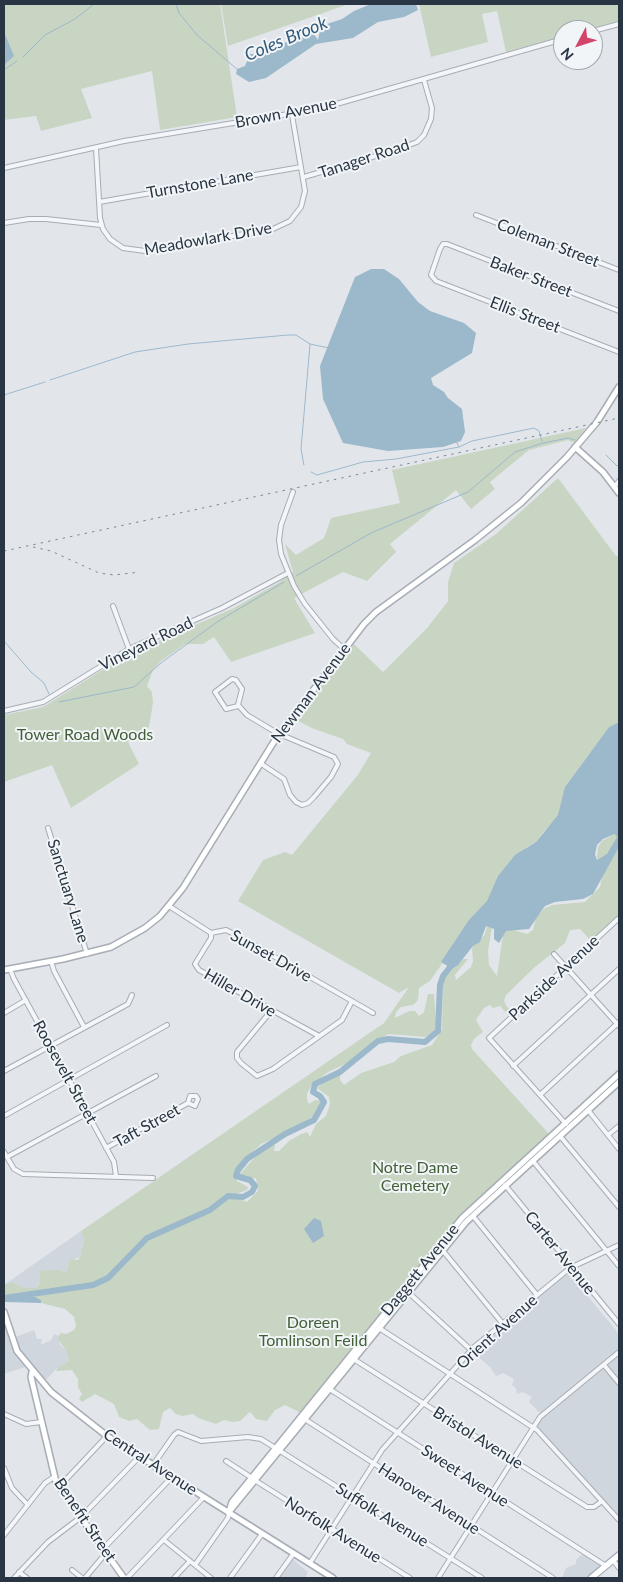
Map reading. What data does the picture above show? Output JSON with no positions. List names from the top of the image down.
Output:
{
  "streets": {
    "main road": [
      "Newman Avenue",
      "Daggett Avenue",
      "Central Avenue",
      "Benefit Street"
    ],
    "street": [
      "Brown Avenue",
      "Tanager Road",
      "Turnstone Lane",
      "Meadowlark Drive",
      "Coleman Street",
      "Baker Street",
      "Ellis Street",
      "Vineyard Road",
      "Sanctuary Lane",
      "Sunset Drive",
      "Parkside Avenue",
      "Hiller Drive",
      "Roosevelt Street",
      "Taft Street",
      "Carter Avenue",
      "Orient Avenue",
      "Bristol Avenue",
      "Sweet Avenue",
      "Hanover Avenue",
      "Suffolk Avenue",
      "Norfolk Avenue"
    ]
  },
  "crossings": [
    ["Brown Avenue", "Tanager Road"],
    ["Brown Avenue", "Meadowlark Drive"],
    ["Tanager Road", "Meadowlark Drive"],
    ["Turnstone Lane", "Meadowlark Drive"],
    ["Baker Street", "Ellis Street"],
    ["Newman Avenue", "Sanctuary Lane"],
    ["Newman Avenue", "Sunset Drive"],
    ["Newman Avenue", "Roosevelt Street"],
    ["Sunset Drive", "Hiller Drive"],
    ["Roosevelt Street", "Taft Street"],
    ["Carter Avenue", "Daggett Avenue"],
    ["Carter Avenue", "Orient Avenue"],
    ["Daggett Avenue", "Bristol Avenue"],
    ["Daggett Avenue", "Central Avenue"],
    ["Daggett Avenue", "Sweet Avenue"],
    ["Daggett Avenue", "Hanover Avenue"],
    ["Daggett Avenue", "Suffolk Avenue"],
    ["Daggett Avenue", "Norfolk Avenue"],
    ["Orient Avenue", "Bristol Avenue"],
    ["Orient Avenue", "Central Avenue"],
    ["Orient Avenue", "Sweet Avenue"],
    ["Orient Avenue", "Hanover Avenue"],
    ["Orient Avenue", "Suffolk Avenue"],
    ["Orient Avenue", "Norfolk Avenue"],
    ["Central Avenue", "Suffolk Avenue"],
    ["Central Avenue", "Benefit Street"]
  ],
  "water": ["Coles Brook"],
  "parks": ["Tower Road Woods", "Notre Dame Cemetery", "Doreen Tomlinson Feild"],
  "north": "bottom left"
}
